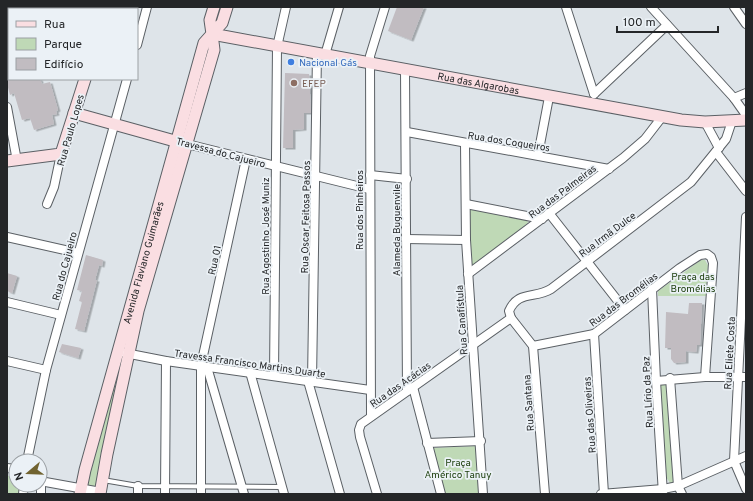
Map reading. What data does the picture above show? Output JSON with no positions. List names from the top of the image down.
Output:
{
  "streets": {
    "main road": [
      "Rua das Algarobas",
      "Rua Paulo Lopes",
      "Travessa do Cajueiro",
      "Avenida Flaviano Guimarães"
    ],
    "street": [
      "Rua dos Coqueiros",
      "Rua das Palmeiras",
      "Rua dos Pinheiros",
      "Rua Oscar Feitosa Passos",
      "Alameda Buguenvile",
      "Rua Irmã Dulce",
      "Rua Agostinho José Muniz",
      "Rua 01",
      "Rua do Cajueiro",
      "Rua das Bromélias",
      "Rua Canafístula",
      "Rua Eliete Costa",
      "Travessa Francisco Martins Duarte",
      "Rua das Acácias",
      "Rua Lírio da Paz",
      "Rua Santana",
      "Rua das Oliveiras"
    ]
  },
  "crossings": [
    ["Rua das Algarobas", "Rua das Palmeiras"],
    ["Rua das Algarobas", "Rua dos Pinheiros"],
    ["Rua das Algarobas", "Rua Oscar Feitosa Passos"],
    ["Rua das Algarobas", "Alameda Buguenvile"],
    ["Rua das Algarobas", "Rua Irmã Dulce"],
    ["Rua das Algarobas", "Rua Agostinho José Muniz"],
    ["Rua das Algarobas", "Avenida Flaviano Guimarães"],
    ["Rua Paulo Lopes", "Travessa do Cajueiro"],
    ["Rua dos Coqueiros", "Rua das Palmeiras"],
    ["Rua dos Coqueiros", "Alameda Buguenvile"],
    ["Rua dos Coqueiros", "Rua Canafístula"],
    ["Travessa do Cajueiro", "Rua dos Pinheiros"],
    ["Travessa do Cajueiro", "Rua Oscar Feitosa Passos"],
    ["Travessa do Cajueiro", "Rua Agostinho José Muniz"],
    ["Travessa do Cajueiro", "Rua 01"],
    ["Travessa do Cajueiro", "Avenida Flaviano Guimarães"],
    ["Travessa do Cajueiro", "Rua do Cajueiro"],
    ["Rua das Palmeiras", "Rua Canafístula"],
    ["Rua dos Pinheiros", "Travessa Francisco Martins Duarte"],
    ["Rua dos Pinheiros", "Rua das Acácias"],
    ["Rua Oscar Feitosa Passos", "Travessa Francisco Martins Duarte"],
    ["Alameda Buguenvile", "Rua das Acácias"],
    ["Rua Irmã Dulce", "Rua das Acácias"],
    ["Rua Agostinho José Muniz", "Travessa Francisco Martins Duarte"],
    ["Rua 01", "Travessa Francisco Martins Duarte"],
    ["Avenida Flaviano Guimarães", "Travessa Francisco Martins Duarte"],
    ["Rua das Bromélias", "Rua Lírio da Paz"],
    ["Rua das Bromélias", "Rua Santana"],
    ["Rua das Bromélias", "Rua das Oliveiras"],
    ["Rua Canafístula", "Rua das Acácias"]
  ],
  "parks": ["Praça das Bromélias", "Praça Américo Tanuy"],
  "places": ["Nacional Gás", "EFEP"],
  "legend": ["Rua", "Parque", "Edifício"],
  "scale_bar": "100 m",
  "north": "left"
}
